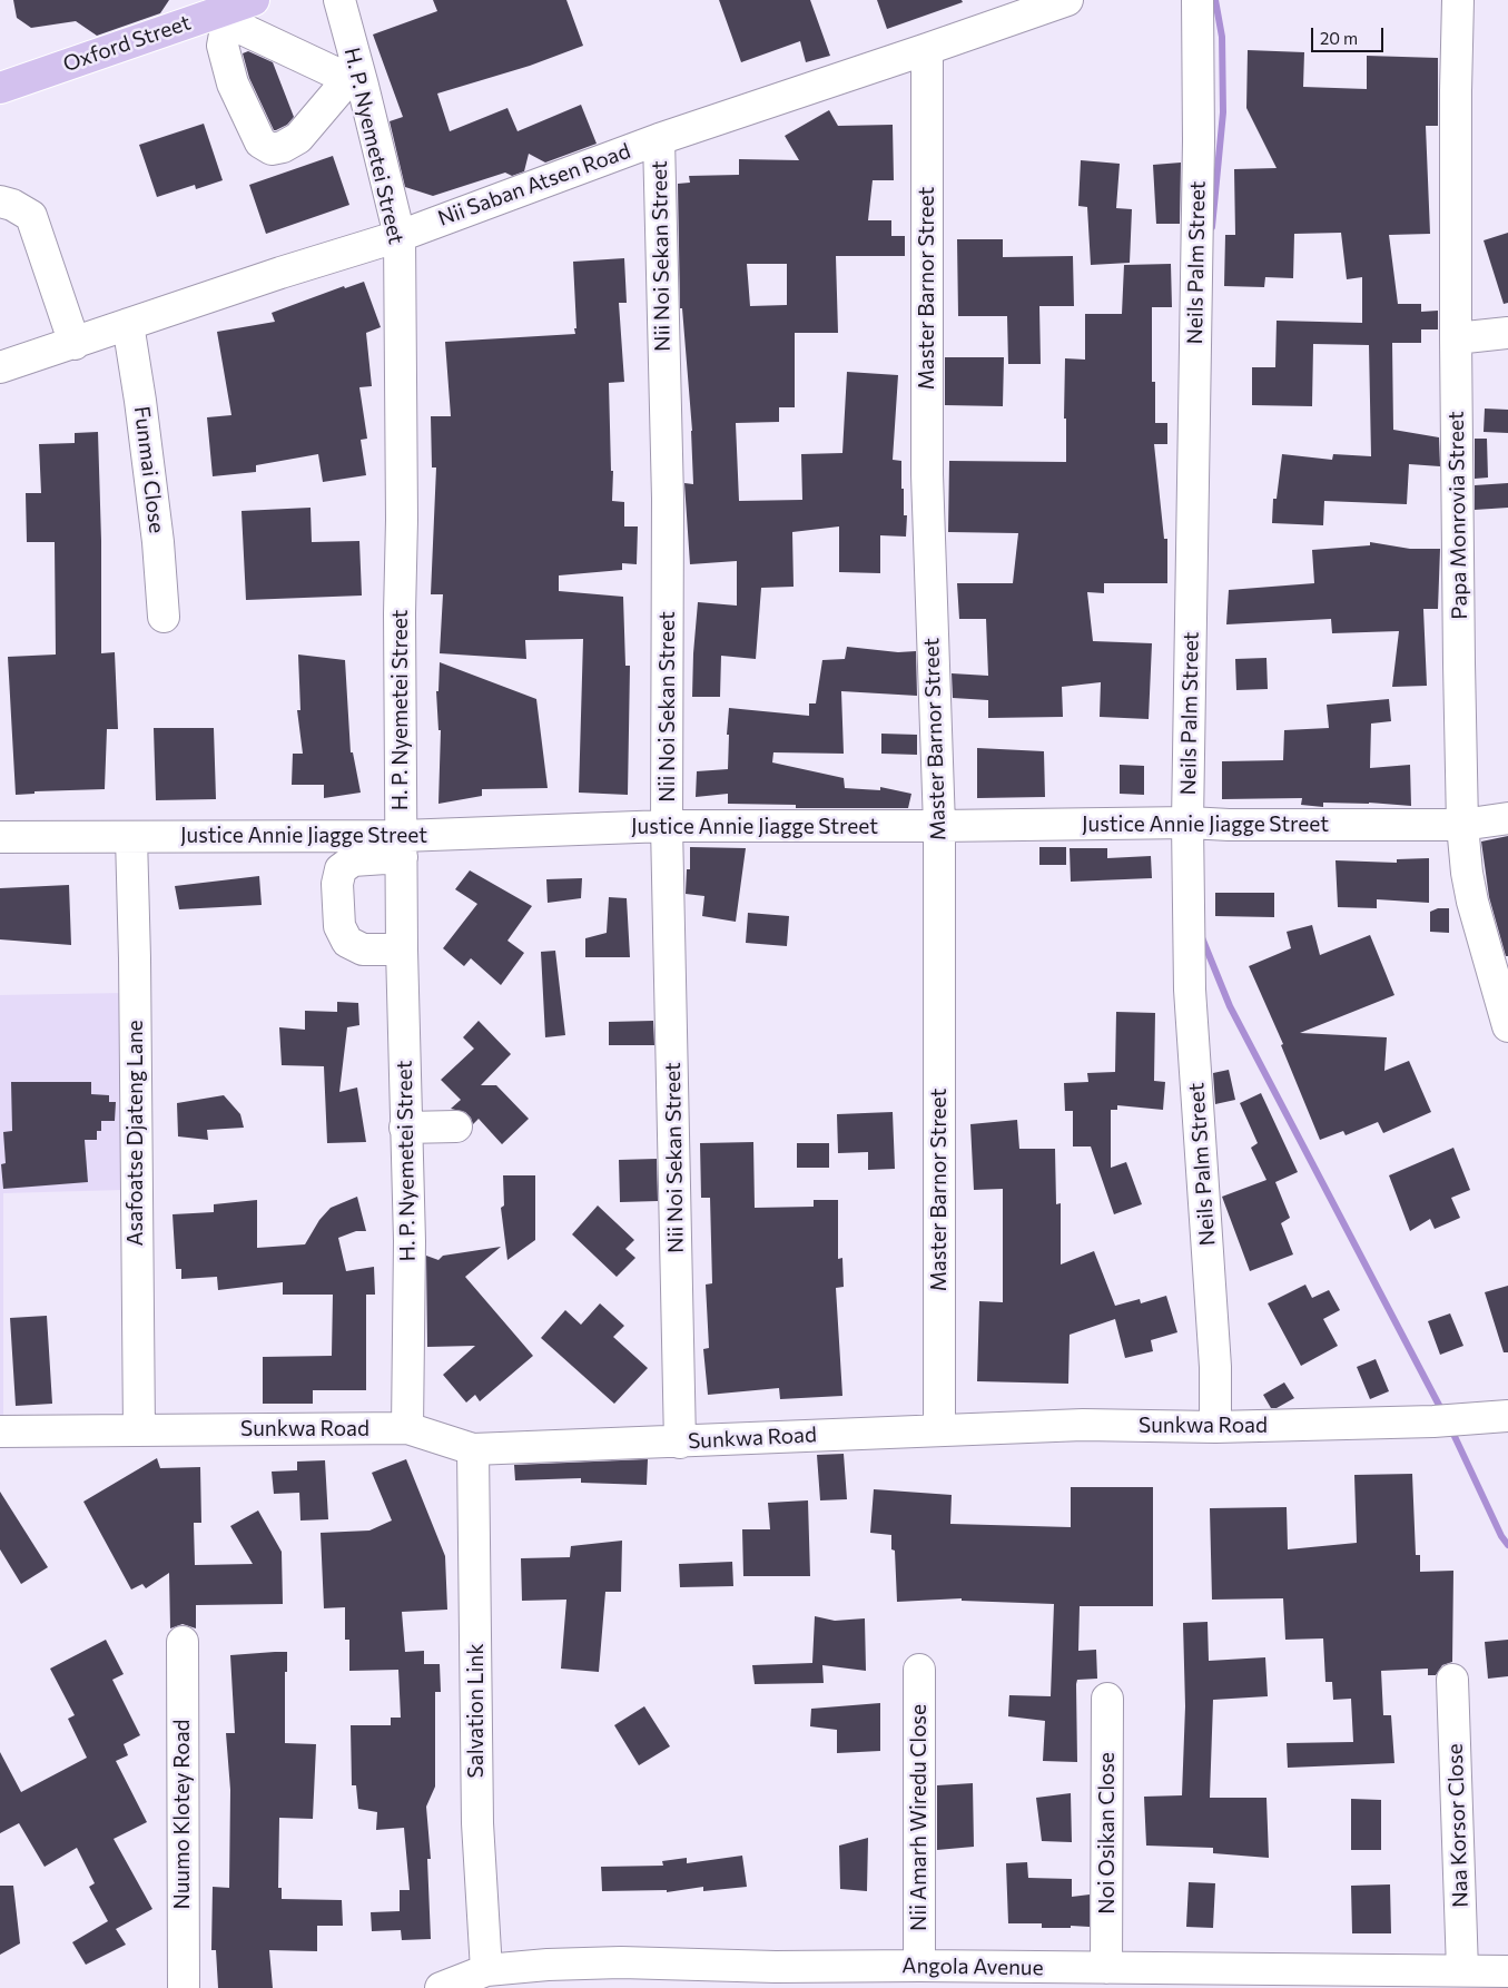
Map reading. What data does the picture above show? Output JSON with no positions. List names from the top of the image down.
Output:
{
  "streets": {
    "main road": ["Oxford Street"],
    "street": [
      "H. P. Nyemetei Street",
      "Nii Saban Atsen Road",
      "Nii Noi Sekan Street",
      "Neils Palm Street",
      "Master Barnor Street",
      "Funmai Close",
      "Papa Monrovia Street",
      "Justice Annie Jiagge Street",
      "Asafoatse Djateng Lane",
      "Sunkwa Road",
      "Salvation Link",
      "Nuumo Klotey Road",
      "Nii Amarh Wiredu Close",
      "Naa Korsor Close",
      "Noi Osikan Close",
      "Angola Avenue"
    ]
  },
  "crossings": [
    ["H. P. Nyemetei Street", "Nii Saban Atsen Road"],
    ["H. P. Nyemetei Street", "Justice Annie Jiagge Street"],
    ["H. P. Nyemetei Street", "Sunkwa Road"],
    ["Nii Saban Atsen Road", "Nii Noi Sekan Street"],
    ["Nii Saban Atsen Road", "Master Barnor Street"],
    ["Nii Saban Atsen Road", "Funmai Close"],
    ["Nii Noi Sekan Street", "Justice Annie Jiagge Street"],
    ["Nii Noi Sekan Street", "Sunkwa Road"],
    ["Neils Palm Street", "Justice Annie Jiagge Street"],
    ["Neils Palm Street", "Sunkwa Road"],
    ["Master Barnor Street", "Justice Annie Jiagge Street"],
    ["Master Barnor Street", "Sunkwa Road"],
    ["Papa Monrovia Street", "Justice Annie Jiagge Street"],
    ["Justice Annie Jiagge Street", "Asafoatse Djateng Lane"],
    ["Asafoatse Djateng Lane", "Sunkwa Road"],
    ["Sunkwa Road", "Salvation Link"],
    ["Salvation Link", "Angola Avenue"],
    ["Nii Amarh Wiredu Close", "Angola Avenue"],
    ["Naa Korsor Close", "Angola Avenue"],
    ["Noi Osikan Close", "Angola Avenue"]
  ],
  "scale_bar": "20 m"
}
